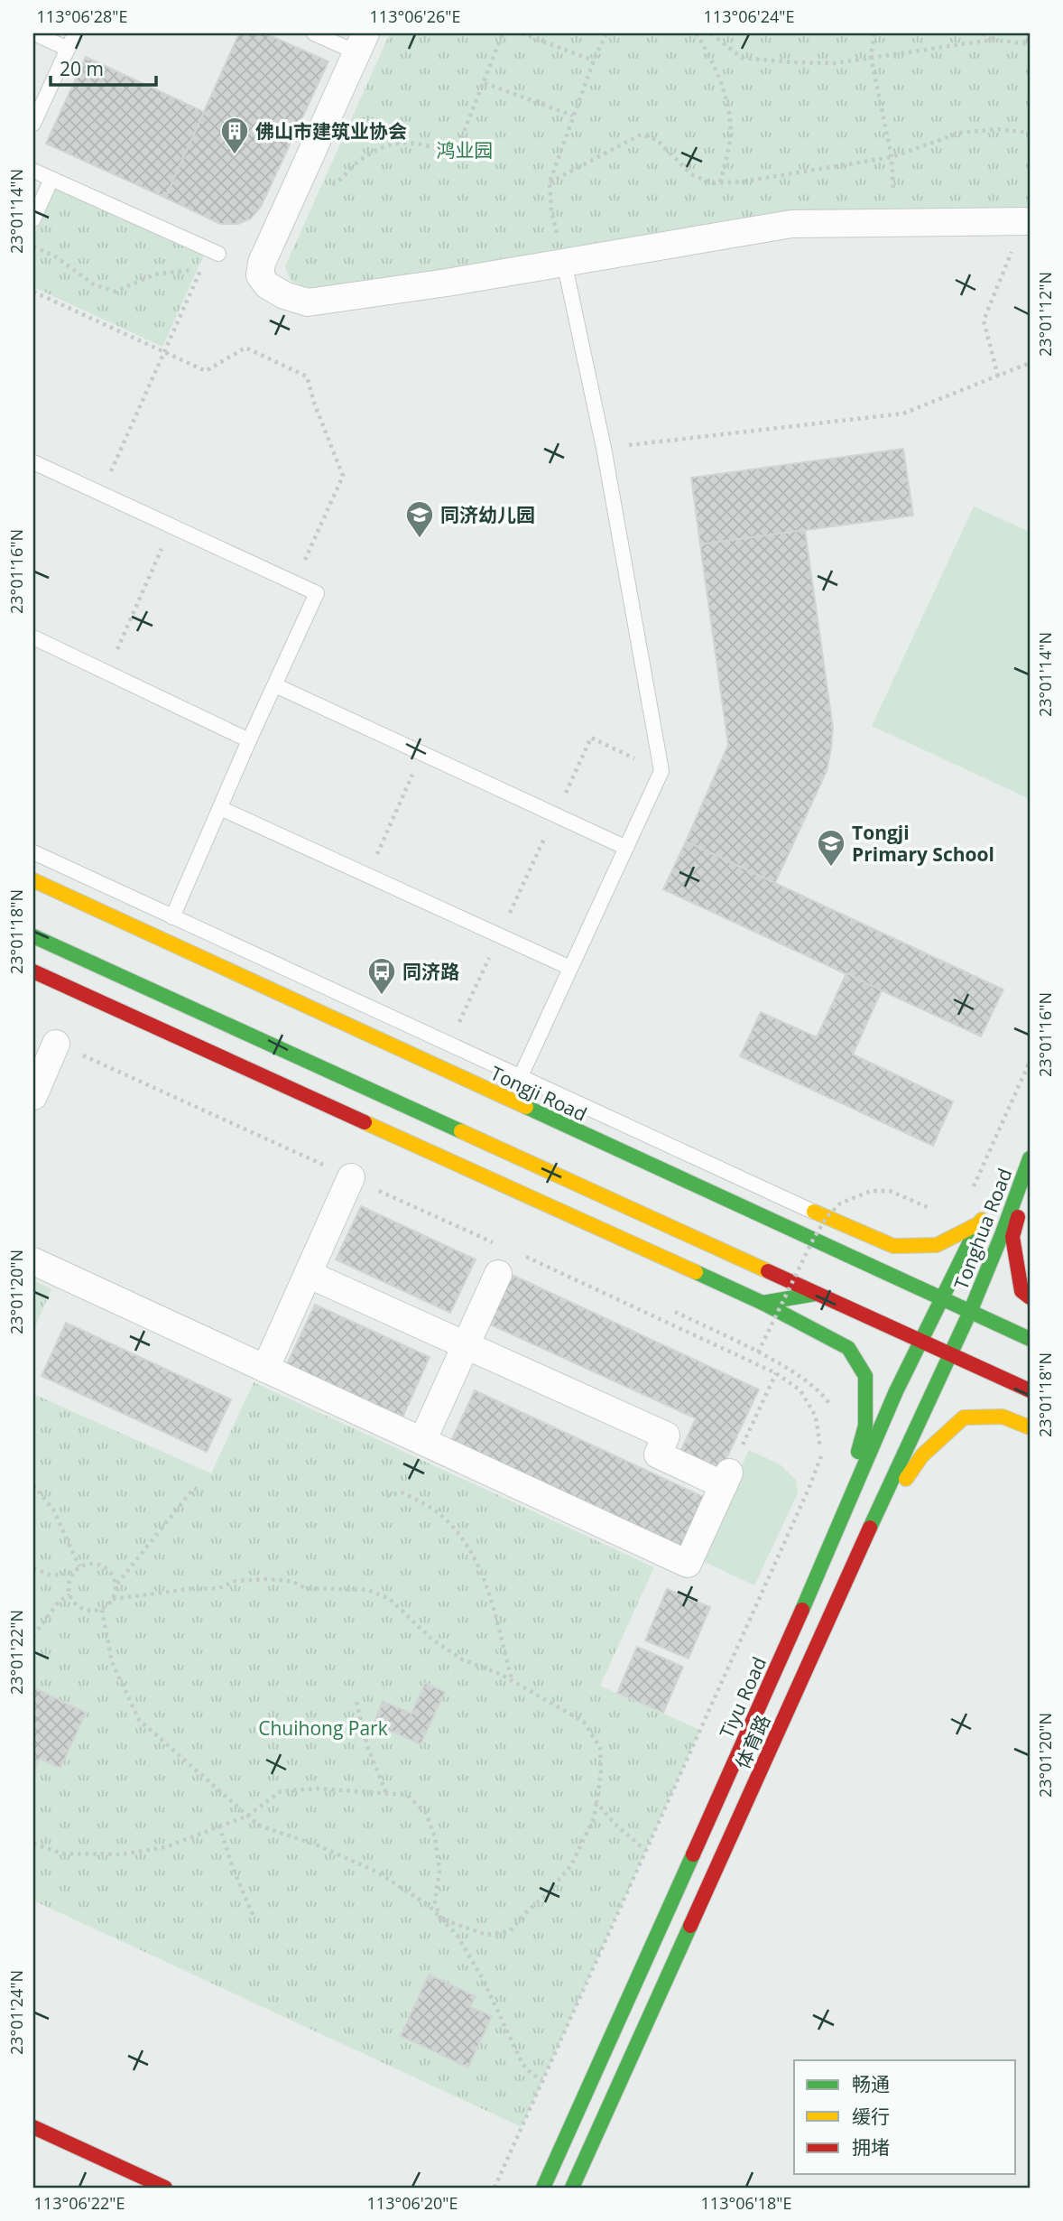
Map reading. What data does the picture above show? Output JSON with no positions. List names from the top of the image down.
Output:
{
  "streets": {
    "main road": [
      "Tongji Road",
      "Tonghua Road",
      "Tiyu Road",
      "体育路"
    ]
  },
  "crossings": [
    ["Tongji Road", "Tonghua Road"],
    ["Tongji Road", "Tiyu Road"],
    ["Tongji Road", "体育路"],
    ["Tonghua Road", "体育路"]
  ],
  "parks": ["鸿业园", "Chuihong Park"],
  "places": {
    "building": ["佛山市建筑业协会"],
    "school or university": ["同济幼儿园", "Tongji Primary School"],
    "bus stop": ["同济路"]
  },
  "legend": ["畅通", "缓行", "拥堵"],
  "scale_bar": "20 m",
  "coordinates": [
    "113°06'28\"E",
    "113°06'26\"E",
    "113°06'24\"E",
    "23°01'14\"N",
    "23°01'12\"N",
    "23°01'16\"N",
    "23°01'18\"N",
    "23°01'20\"N",
    "23°01'22\"N",
    "23°01'24\"N",
    "113°06'22\"E",
    "113°06'20\"E",
    "113°06'18\"E"
  ]
}
